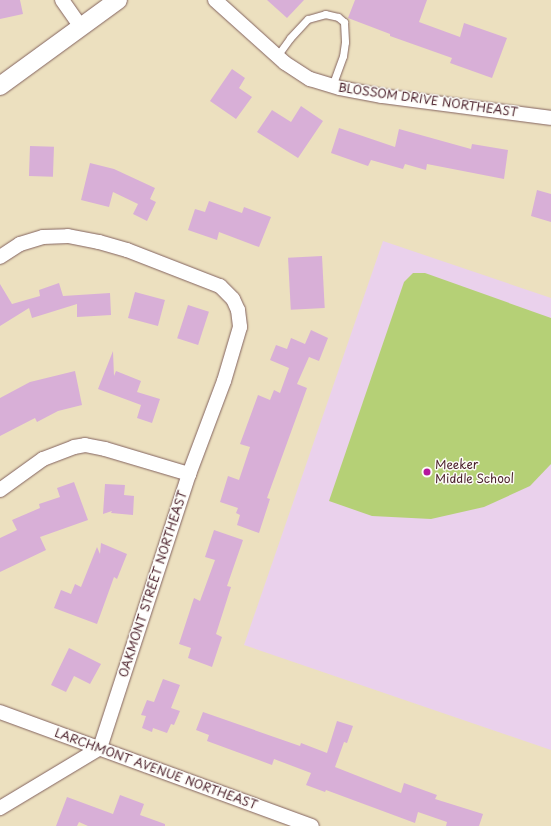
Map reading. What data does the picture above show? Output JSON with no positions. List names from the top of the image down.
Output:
{
  "streets": {
    "street": ["BLOSSOM DRIVE NORTHEAST", "OAKMONT STREET NORTHEAST", "LARCHMONT AVENUE NORTHEAST"]
  },
  "crossings": [
    ["OAKMONT STREET NORTHEAST", "LARCHMONT AVENUE NORTHEAST"]
  ],
  "places": ["Meeker Middle School"]
}
